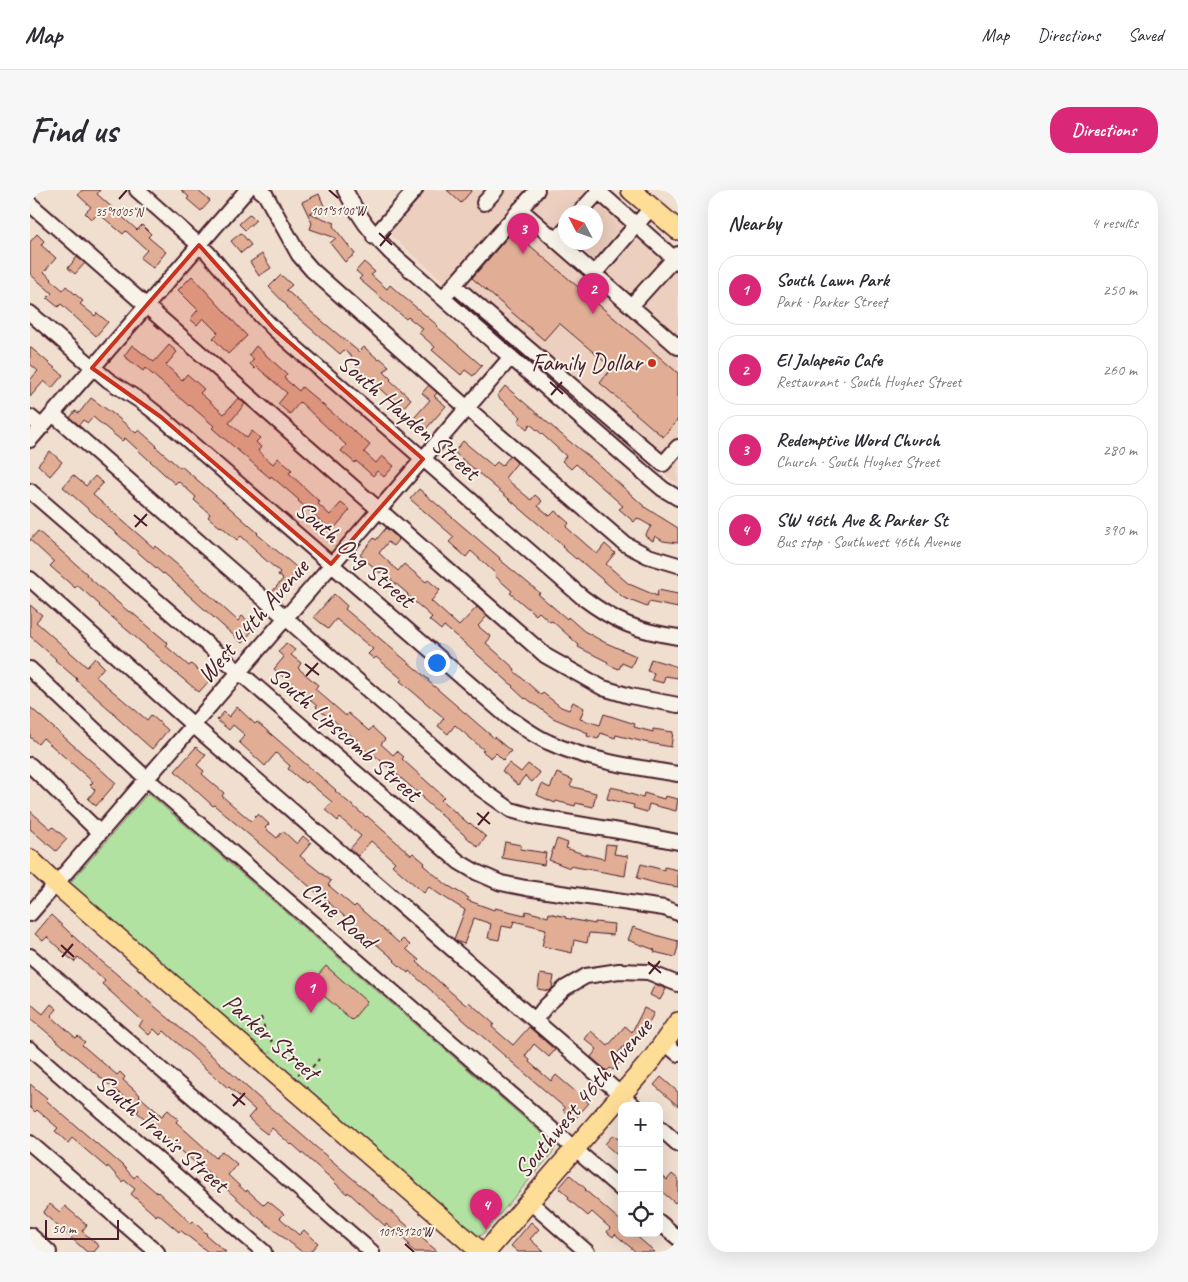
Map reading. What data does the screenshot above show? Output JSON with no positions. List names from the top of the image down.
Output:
{
  "streets": {
    "main road": ["Parker Street", "Southwest 46th Avenue"],
    "street": [
      "South Hayden Street",
      "South Ong Street",
      "West 44th Avenue",
      "South Lipscomb Street",
      "Cline Road",
      "South Travis Street"
    ]
  },
  "crossings": [
    ["South Hayden Street", "West 44th Avenue"],
    ["South Ong Street", "West 44th Avenue"],
    ["West 44th Avenue", "South Lipscomb Street"],
    ["West 44th Avenue", "Cline Road"],
    ["West 44th Avenue", "Parker Street"],
    ["Cline Road", "Southwest 46th Avenue"]
  ],
  "places": ["Family Dollar"],
  "scale_bar": "50 m",
  "north": "top left",
  "page": {
    "header": "Map",
    "nav": ["Map", "Directions", "Saved"],
    "buttons": "Directions",
    "title": "Find us",
    "heading": ["Nearby", "4 results"],
    "pins": [
      "3",
      "2",
      "1",
      "4"
    ],
    "list": [
      {
        "mark": "1",
        "name": "South Lawn Park",
        "note": "Park · Parker Street",
        "value": "250 m"
      },
      {
        "mark": "2",
        "name": "El Jalapeño Cafe",
        "note": "Restaurant · South Hughes Street",
        "value": "260 m"
      },
      {
        "mark": "3",
        "name": "Redemptive Word Church",
        "note": "Church · South Hughes Street",
        "value": "280 m"
      },
      {
        "mark": "4",
        "name": "SW 46th Ave & Parker St",
        "note": "Bus stop · Southwest 46th Avenue",
        "value": "390 m"
      }
    ],
    "map_buttons": ["+", "−"],
    "scale": "50 m"
  },
  "coordinates": ["101°51'00\"W", "35°10'05\"N", "101°51'20\"W"]
}
